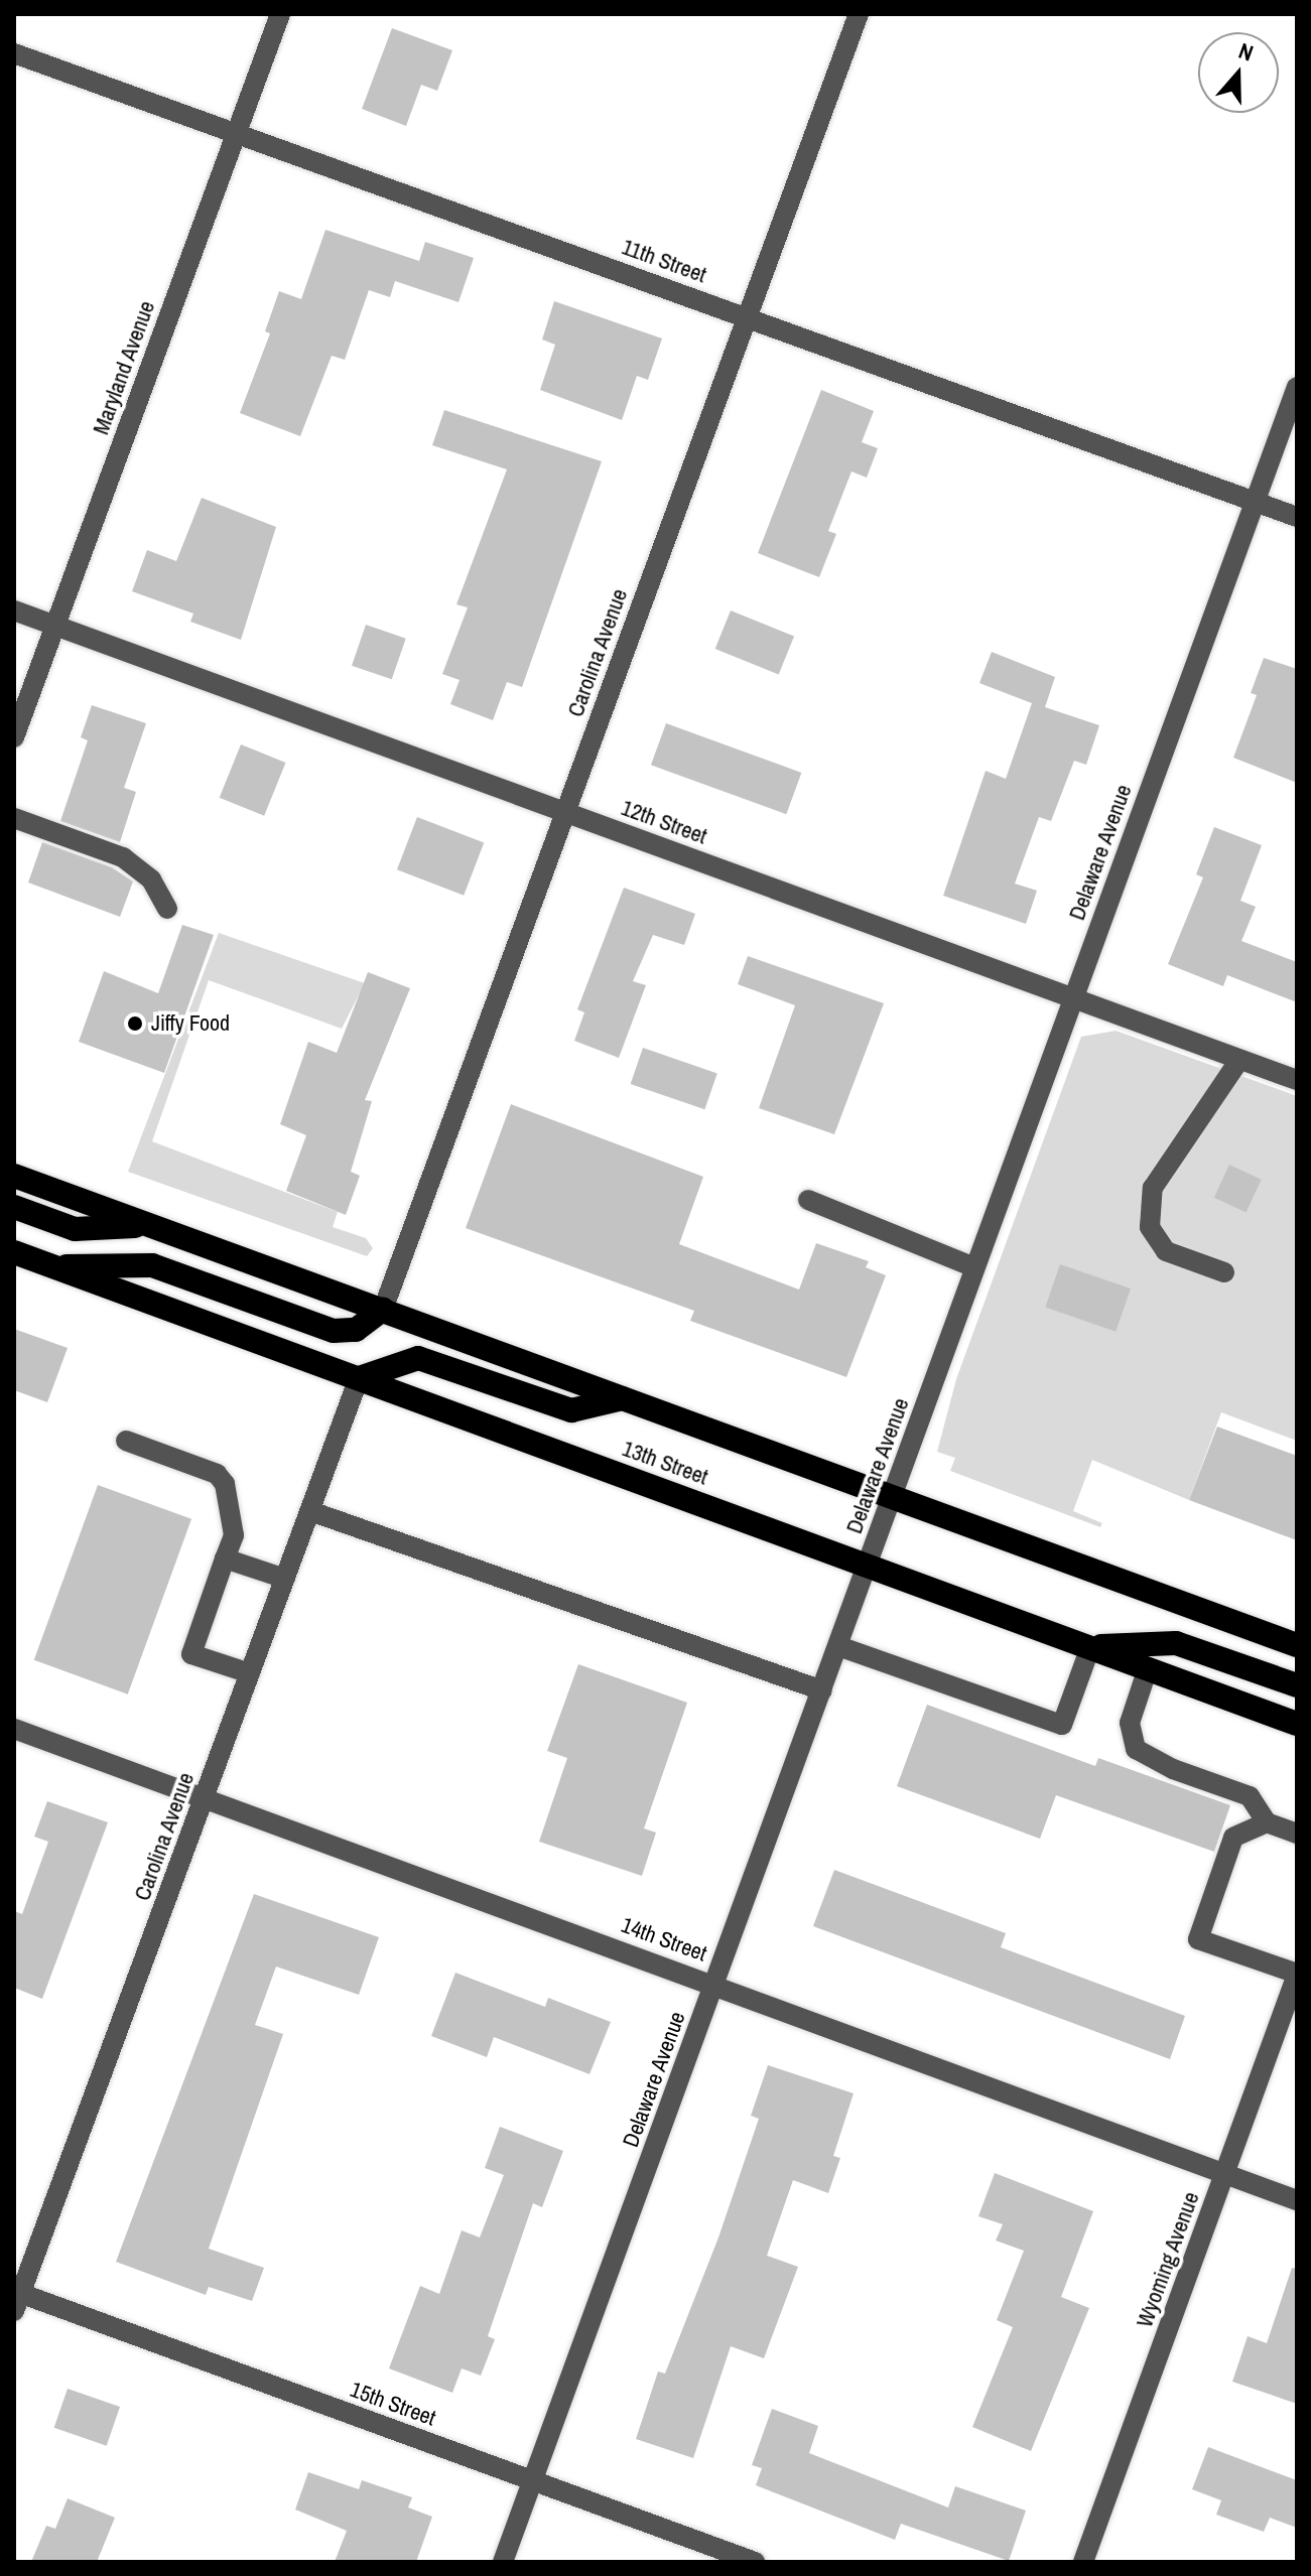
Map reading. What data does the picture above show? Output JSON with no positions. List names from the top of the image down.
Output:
{
  "streets": {
    "highway": ["13th Street"],
    "street": [
      "11th Street",
      "Maryland Avenue",
      "Carolina Avenue",
      "12th Street",
      "Delaware Avenue",
      "14th Street",
      "Wyoming Avenue",
      "15th Street"
    ]
  },
  "crossings": [
    ["11th Street", "Maryland Avenue"],
    ["11th Street", "Carolina Avenue"],
    ["11th Street", "Delaware Avenue"],
    ["Maryland Avenue", "12th Street"],
    ["Carolina Avenue", "12th Street"],
    ["Carolina Avenue", "13th Street"],
    ["Carolina Avenue", "14th Street"],
    ["Carolina Avenue", "15th Street"],
    ["12th Street", "Delaware Avenue"],
    ["Delaware Avenue", "13th Street"],
    ["Delaware Avenue", "14th Street"],
    ["Delaware Avenue", "15th Street"],
    ["14th Street", "Wyoming Avenue"]
  ],
  "places": ["Jiffy Food"],
  "north": "top"
}
